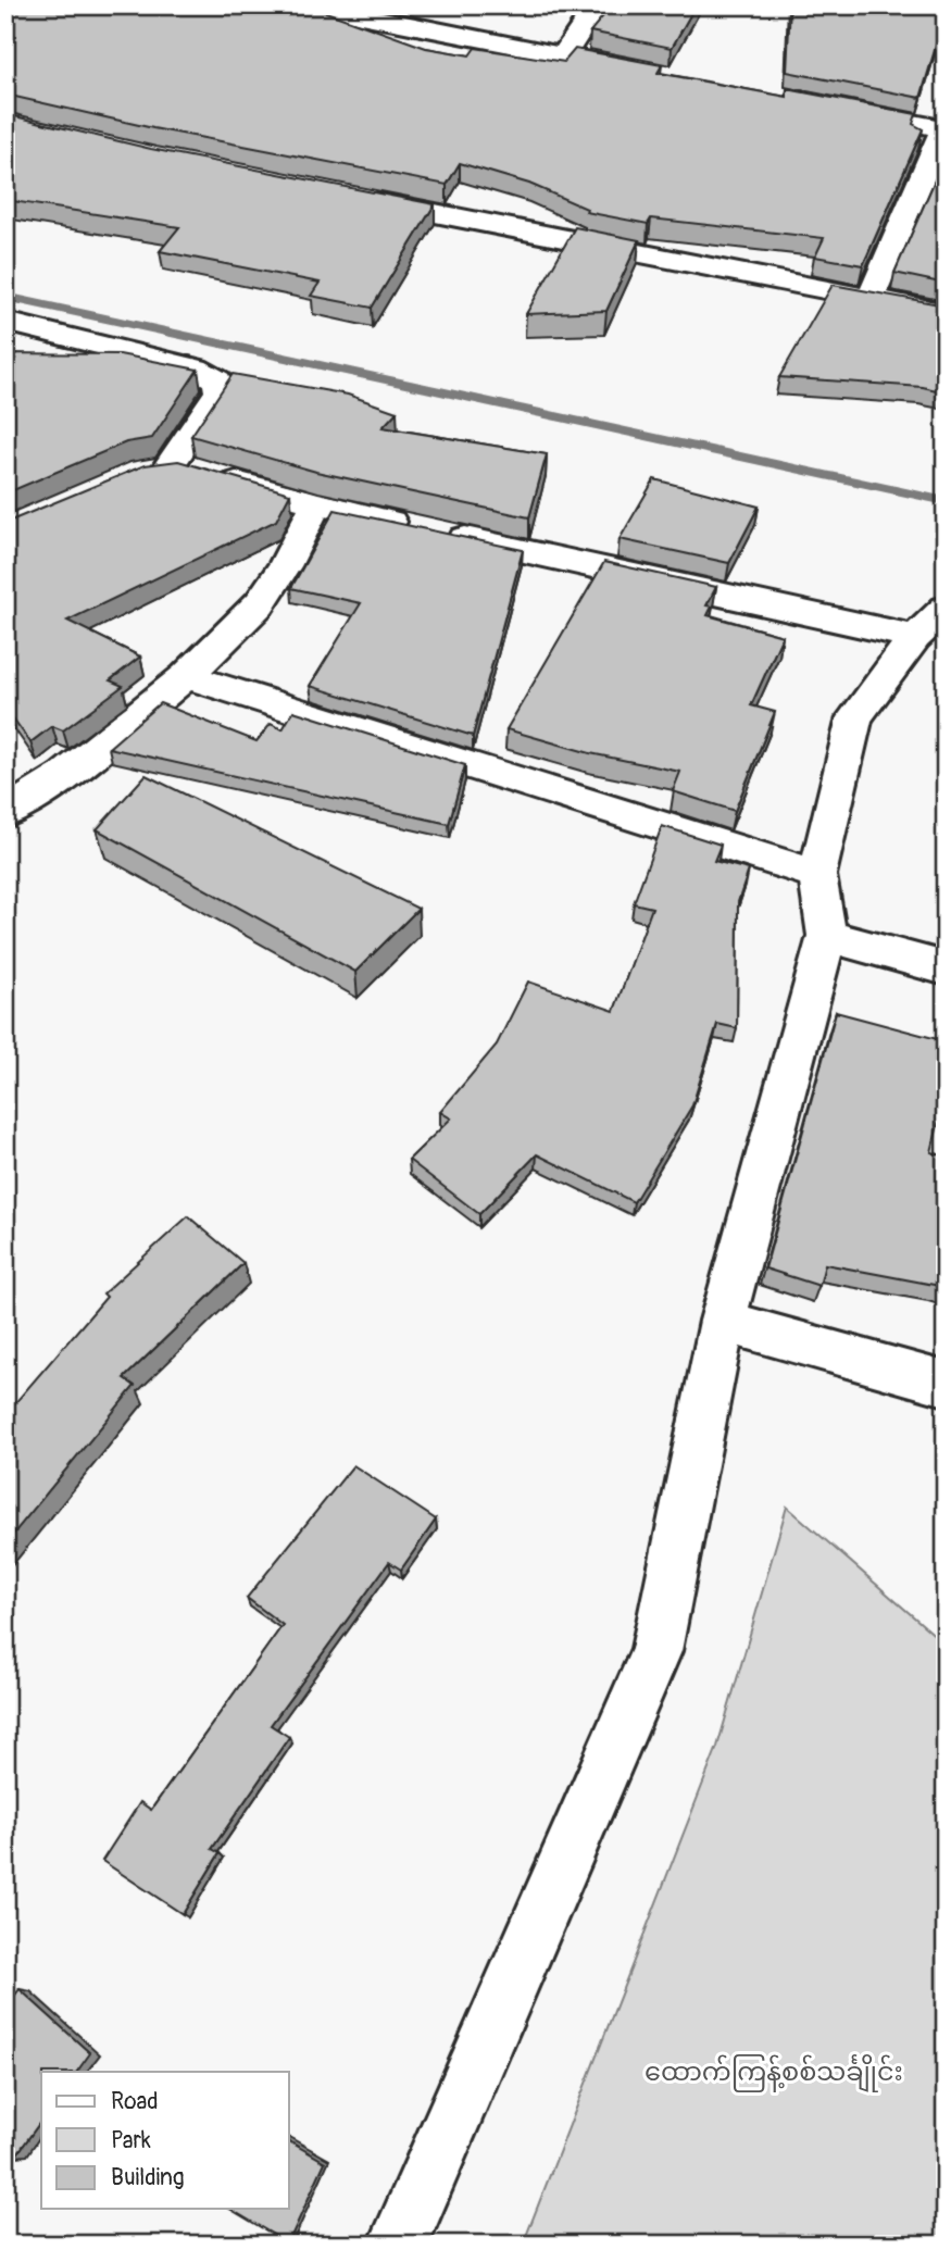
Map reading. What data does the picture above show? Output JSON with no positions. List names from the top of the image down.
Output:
{
  "parks": ["ထောက်ကြန့်စစ်သင်္ချိုင်း"],
  "legend": ["Road", "Park", "Building"]
}
